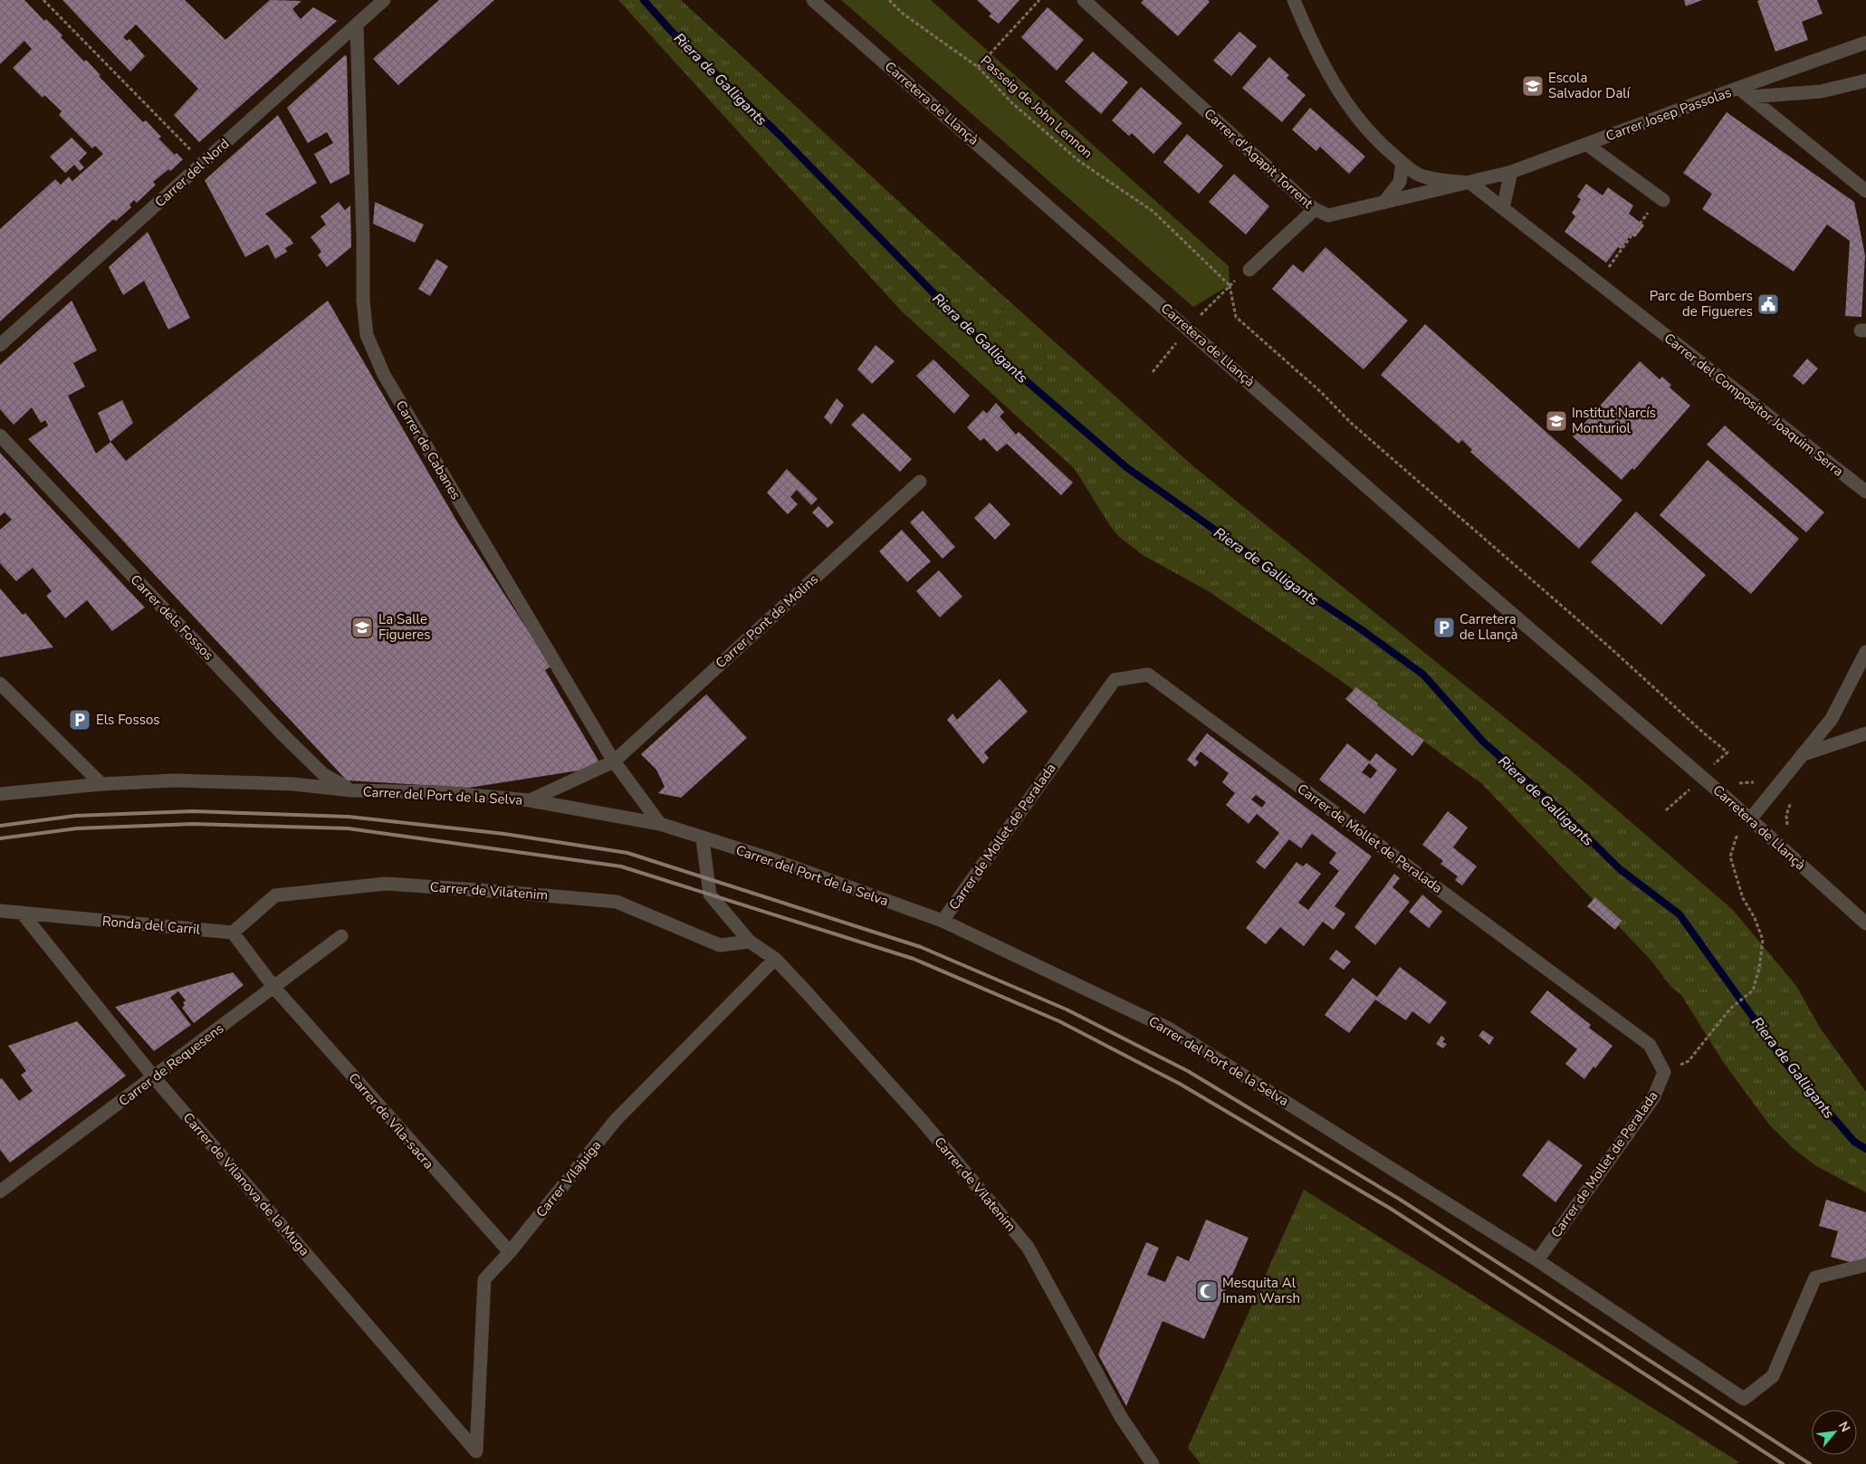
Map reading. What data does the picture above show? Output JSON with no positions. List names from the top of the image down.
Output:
{
  "streets": {
    "street": [
      "Carretera de Llançà",
      "Carrer Josep Passolas",
      "Carrer d'Agapit Torrent",
      "Carrer del Nord",
      "Carrer del Compositor Joaquim Serra",
      "Carrer de Cabanes",
      "Carrer dels Fossos",
      "Carrer Pont de Molins",
      "Carrer del Port de la Selva",
      "Carrer de Mollet de Peralada",
      "Carrer de Vilatenim",
      "Ronda del Carril",
      "Carrer de Requesens",
      "Carrer de Vila-sacra",
      "Carrer Vilajuiga",
      "Carrer de Vilanova de la Muga"
    ],
    "path": ["Passeig de John Lennon"]
  },
  "crossings": [
    ["Carrer Josep Passolas", "Carrer d'Agapit Torrent"],
    ["Carrer Josep Passolas", "Carrer del Compositor Joaquim Serra"],
    ["Carrer d'Agapit Torrent", "Carrer del Compositor Joaquim Serra"],
    ["Carrer del Nord", "Carrer de Cabanes"],
    ["Carrer de Cabanes", "Carrer Pont de Molins"],
    ["Carrer de Cabanes", "Carrer del Port de la Selva"],
    ["Carrer dels Fossos", "Carrer del Port de la Selva"],
    ["Carrer Pont de Molins", "Carrer del Port de la Selva"],
    ["Carrer del Port de la Selva", "Carrer de Mollet de Peralada"],
    ["Carrer del Port de la Selva", "Carrer de Vilatenim"],
    ["Carrer de Vilatenim", "Ronda del Carril"],
    ["Carrer de Vilatenim", "Carrer Vilajuiga"],
    ["Ronda del Carril", "Carrer de Vilanova de la Muga"],
    ["Carrer de Requesens", "Carrer de Vila-sacra"],
    ["Carrer de Requesens", "Carrer de Vilanova de la Muga"],
    ["Carrer de Vila-sacra", "Carrer Vilajuiga"],
    ["Carrer Vilajuiga", "Carrer de Vilanova de la Muga"]
  ],
  "water": ["Riera de Galligants"],
  "places": {
    "school or university": ["Escola Salvador Dalí", "Institut Narcís Monturiol", "La Salle Figueres"],
    "public building": ["Parc de Bombers de Figueres"],
    "parking": ["Carretera de Llançà", "Els Fossos"],
    "mosque": ["Mesquita Al Imam Warsh"]
  },
  "north": "top right"
}
